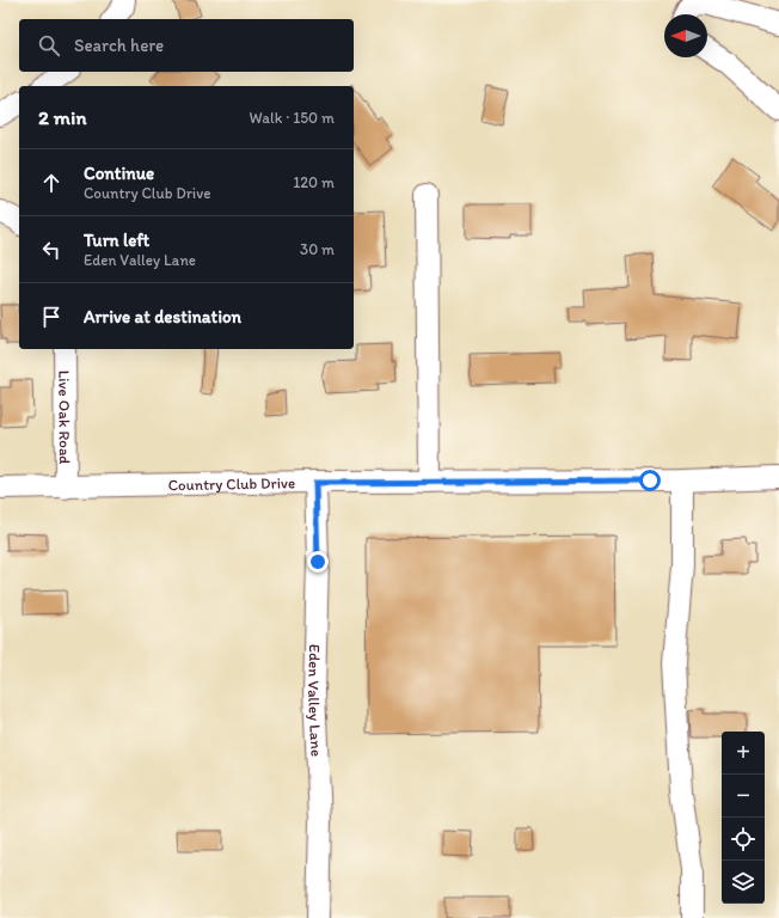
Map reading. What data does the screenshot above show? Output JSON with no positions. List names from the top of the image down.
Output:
{
  "streets": {
    "street": ["Live Oak Road", "Country Club Drive", "Eden Valley Lane"]
  },
  "crossings": [
    ["Live Oak Road", "Country Club Drive"],
    ["Country Club Drive", "Eden Valley Lane"]
  ],
  "north": "left",
  "page": {
    "search": "Search here",
    "heading": ["2 min", "Walk · 150 m"],
    "list": [
      ["Continue", "Country Club Drive", "120 m"],
      ["Turn left", "Eden Valley Lane", "30 m"],
      "Arrive at destination"
    ],
    "map_buttons": ["+", "−"]
  }
}
